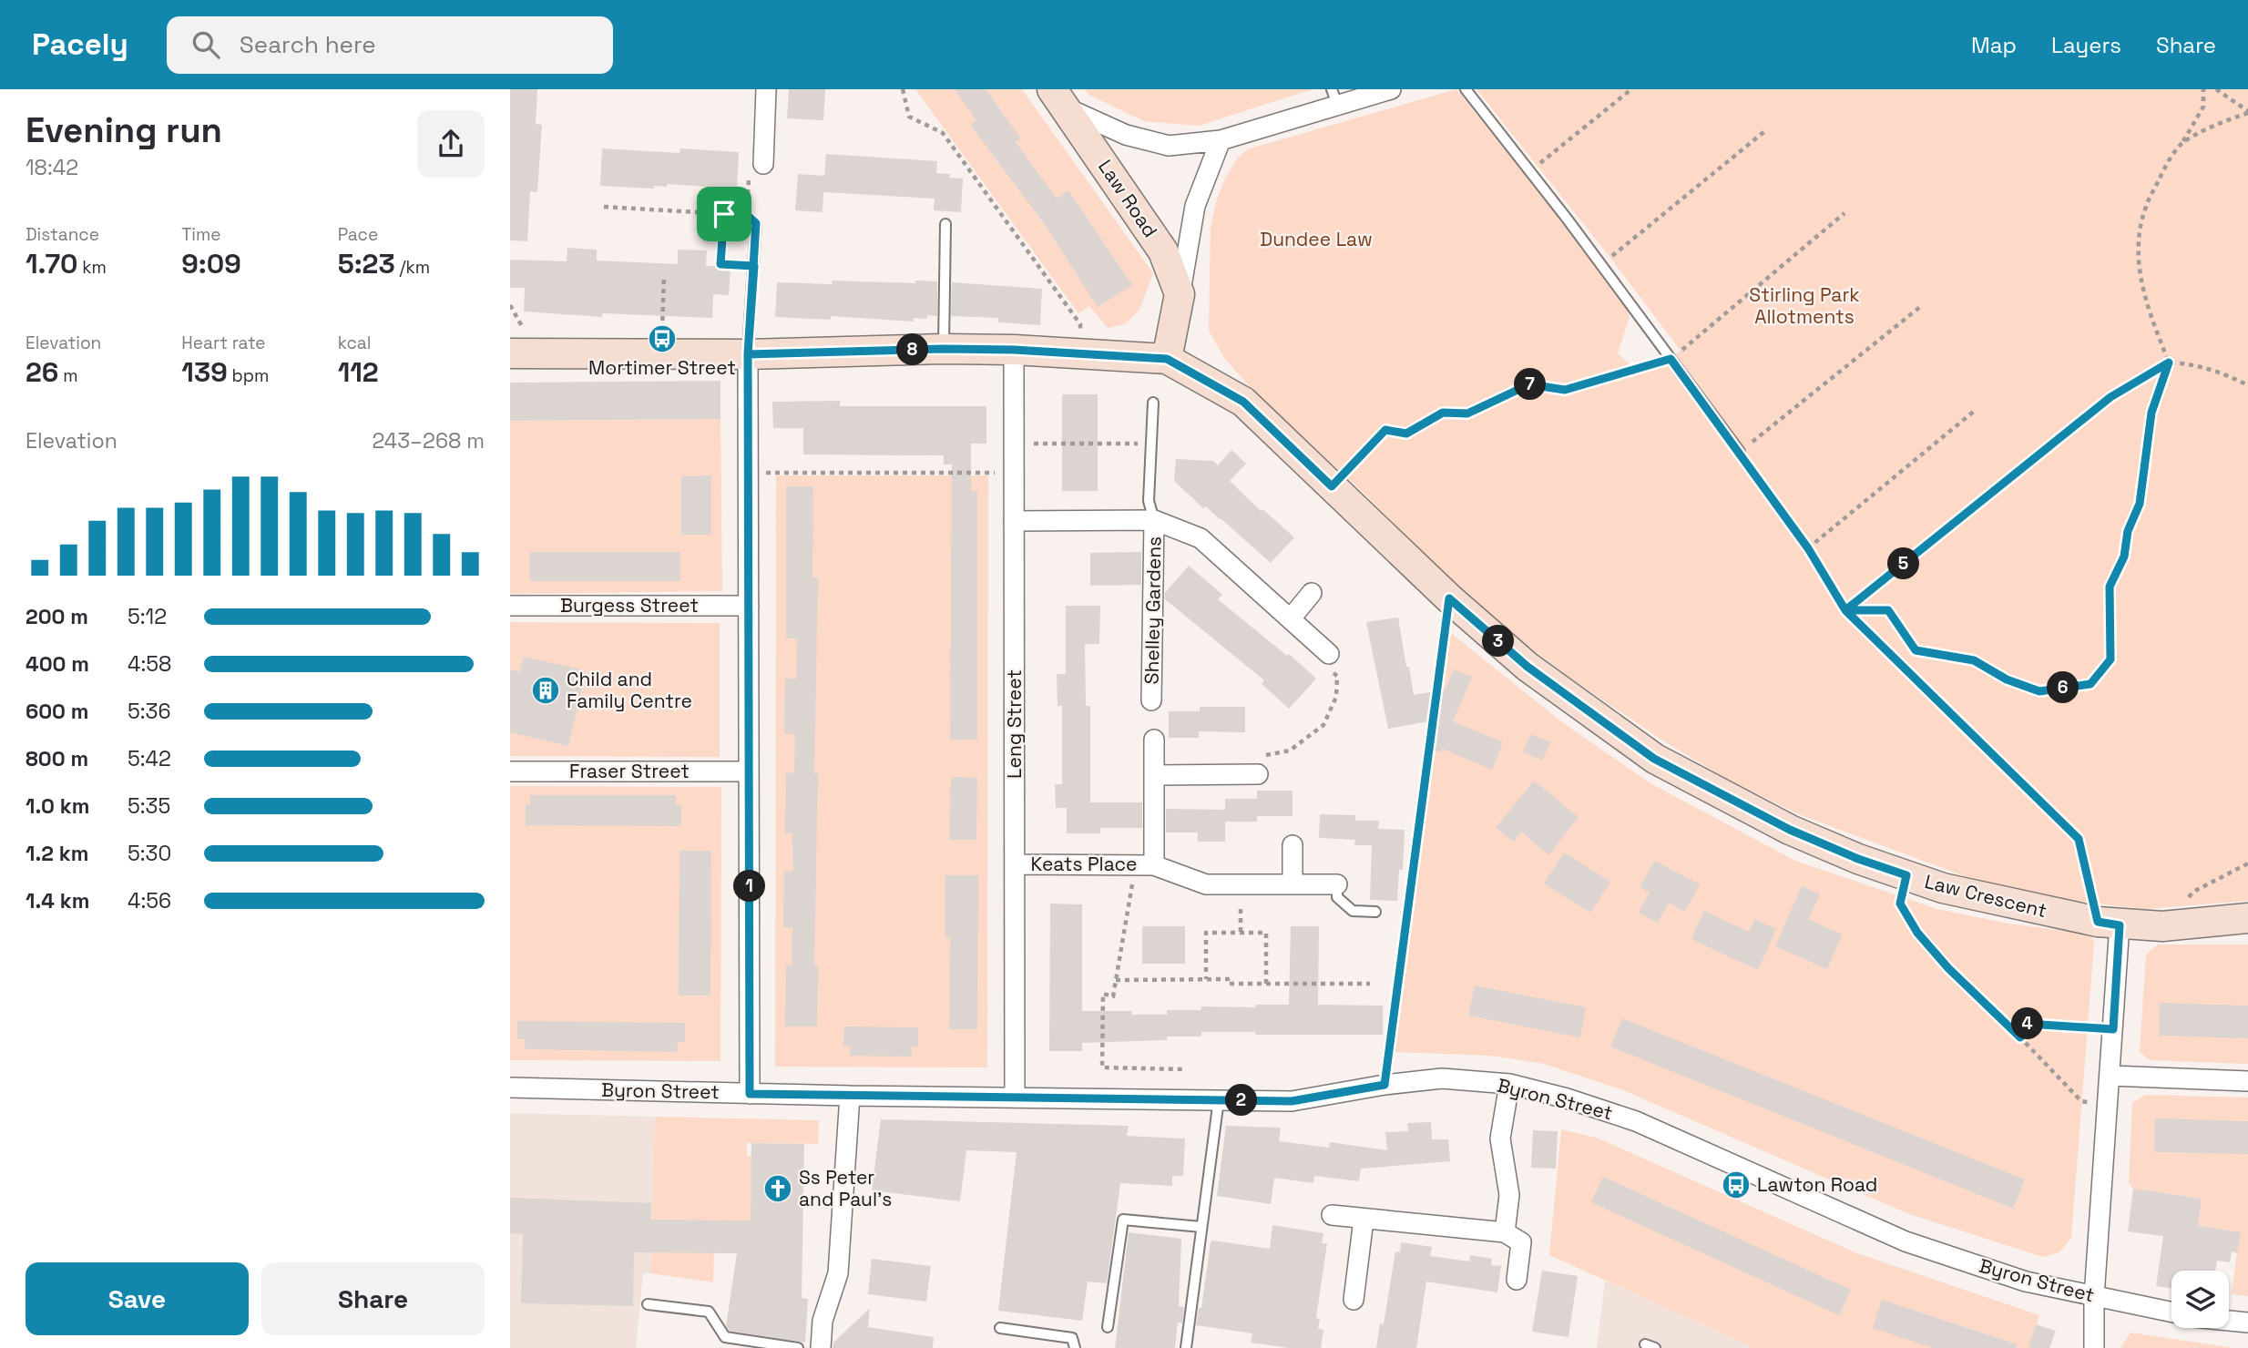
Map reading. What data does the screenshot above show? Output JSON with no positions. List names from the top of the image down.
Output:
{
  "streets": {
    "street": [
      "Law Road",
      "Burgess Street",
      "Shelley Gardens",
      "Leng Street",
      "Fraser Street",
      "Keats Place",
      "Law Crescent",
      "Byron Street"
    ]
  },
  "crossings": [
    ["Law Road", "Law Crescent"],
    ["Shelley Gardens", "Leng Street"],
    ["Leng Street", "Keats Place"],
    ["Leng Street", "Byron Street"]
  ],
  "parks": ["Dundee Law", "Stirling Park Allotments"],
  "places": {
    "bus stop": ["Mortimer Street", "Lawton Road"],
    "building": ["Child and Family Centre"],
    "church": ["Ss Peter and Paul's"]
  },
  "page": {
    "header": "Pacely",
    "search": "Search here",
    "nav": ["Map", "Layers", "Share"],
    "heading": ["Evening run", "18:42"],
    "stats": [
      ["Distance", "1.70 km"],
      ["Time", "9:09"],
      ["Pace", "5:23 /km"],
      ["Elevation", "26 m"],
      ["Heart rate", "139 bpm"],
      ["kcal", "112"]
    ],
    "pins": [
      "8",
      "7",
      "5",
      "3",
      "6",
      "1",
      "4",
      "2"
    ],
    "chart": ["Elevation", "243–268 m"],
    "list": [
      {
        "name": "200 m",
        "note": "5:12"
      },
      {
        "name": "400 m",
        "note": "4:58"
      },
      {
        "name": "600 m",
        "note": "5:36"
      },
      {
        "name": "800 m",
        "note": "5:42"
      },
      {
        "name": "1.0 km",
        "note": "5:35"
      },
      {
        "name": "1.2 km",
        "note": "5:30"
      },
      {
        "name": "1.4 km",
        "note": "4:56"
      }
    ],
    "buttons": ["Save", "Share"]
  }
}
